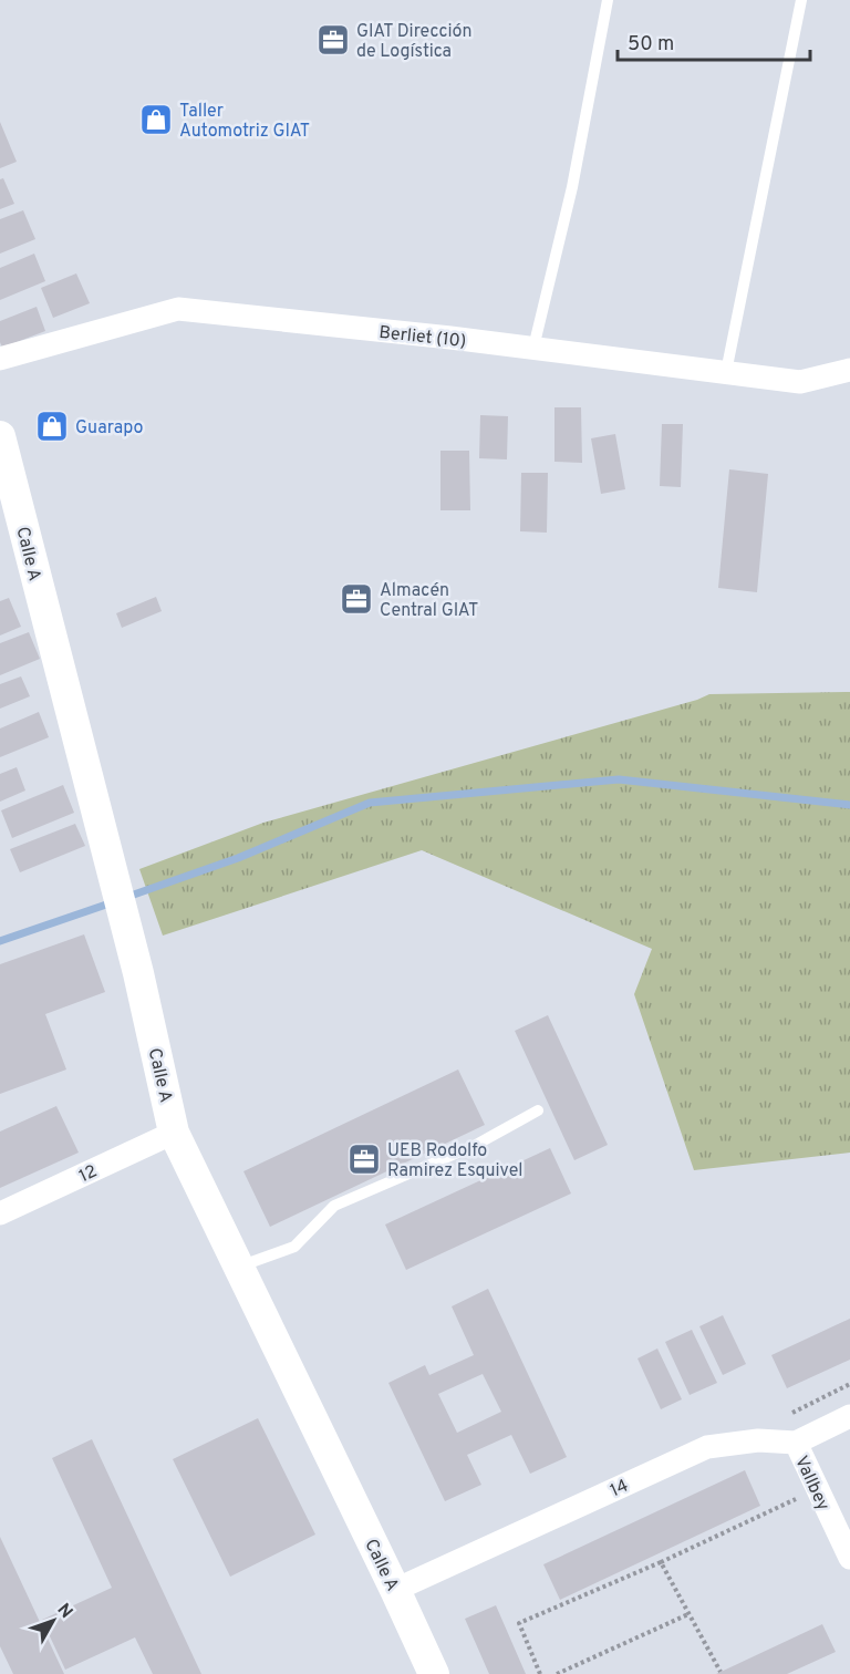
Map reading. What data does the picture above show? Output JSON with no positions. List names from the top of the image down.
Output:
{
  "streets": {
    "street": [
      "Berliet (10)",
      "Calle A",
      "12",
      "Vallbey",
      "14"
    ]
  },
  "crossings": [
    ["Calle A", "12"],
    ["Calle A", "14"],
    ["Vallbey", "14"]
  ],
  "places": {
    "office": ["GIAT Dirección de Logística", "Almacén Central GIAT", "UEB Rodolfo Ramirez Esquivel"],
    "shop": ["Taller Automotriz GIAT", "Guarapo"]
  },
  "scale_bar": "50 m",
  "north": "top right"
}
